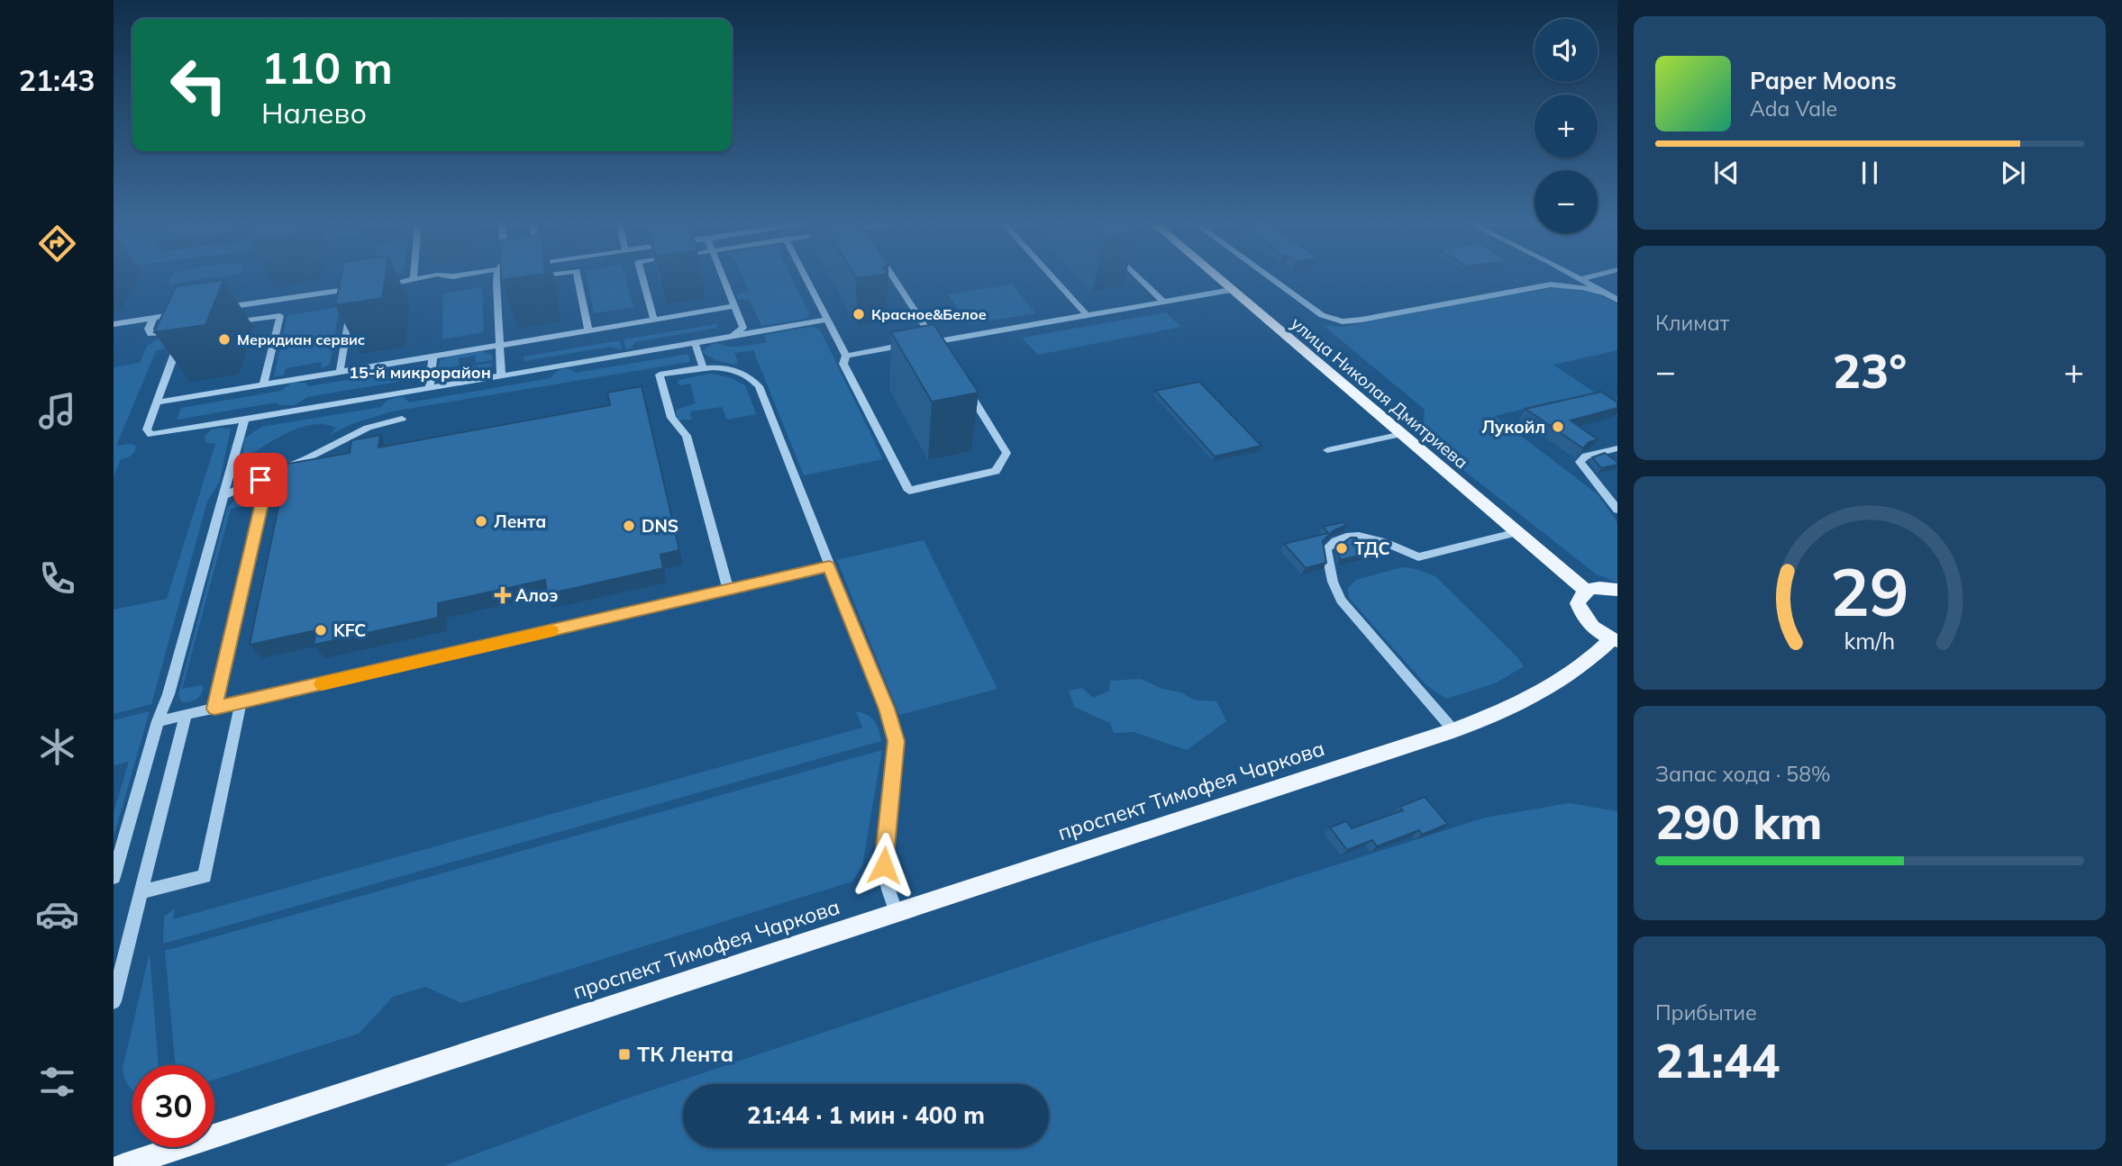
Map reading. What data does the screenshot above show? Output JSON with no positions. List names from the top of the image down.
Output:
{
  "streets": {
    "main road": ["улица Николая Дмитриева", "проспект Тимофея Чаркова"]
  },
  "districts": ["15-й микрорайон"],
  "places": {
    "other": [
      "Красное&Белое",
      "Меридиан сервис",
      "Лукойл",
      "Лента",
      "DNS",
      "ТДС",
      "KFC"
    ],
    "health": ["Алоэ"],
    "transit": ["ТК Лента"]
  },
  "page": {
    "tabs": "21:43",
    "map_buttons": ["+", "−"],
    "turn": ["110 m", "Налево"],
    "song": ["Paper Moons", "Ada Vale"],
    "tile": [
      "Климат",
      ["Запас хода · 58%", "290 km"],
      ["Прибытие", "21:44"]
    ],
    "heat": ["−", "23°", "+"],
    "limit": "30",
    "trip": "21:44 · 1 мин · 400 m",
    "gauge": ["29", "km/h"]
  }
}
